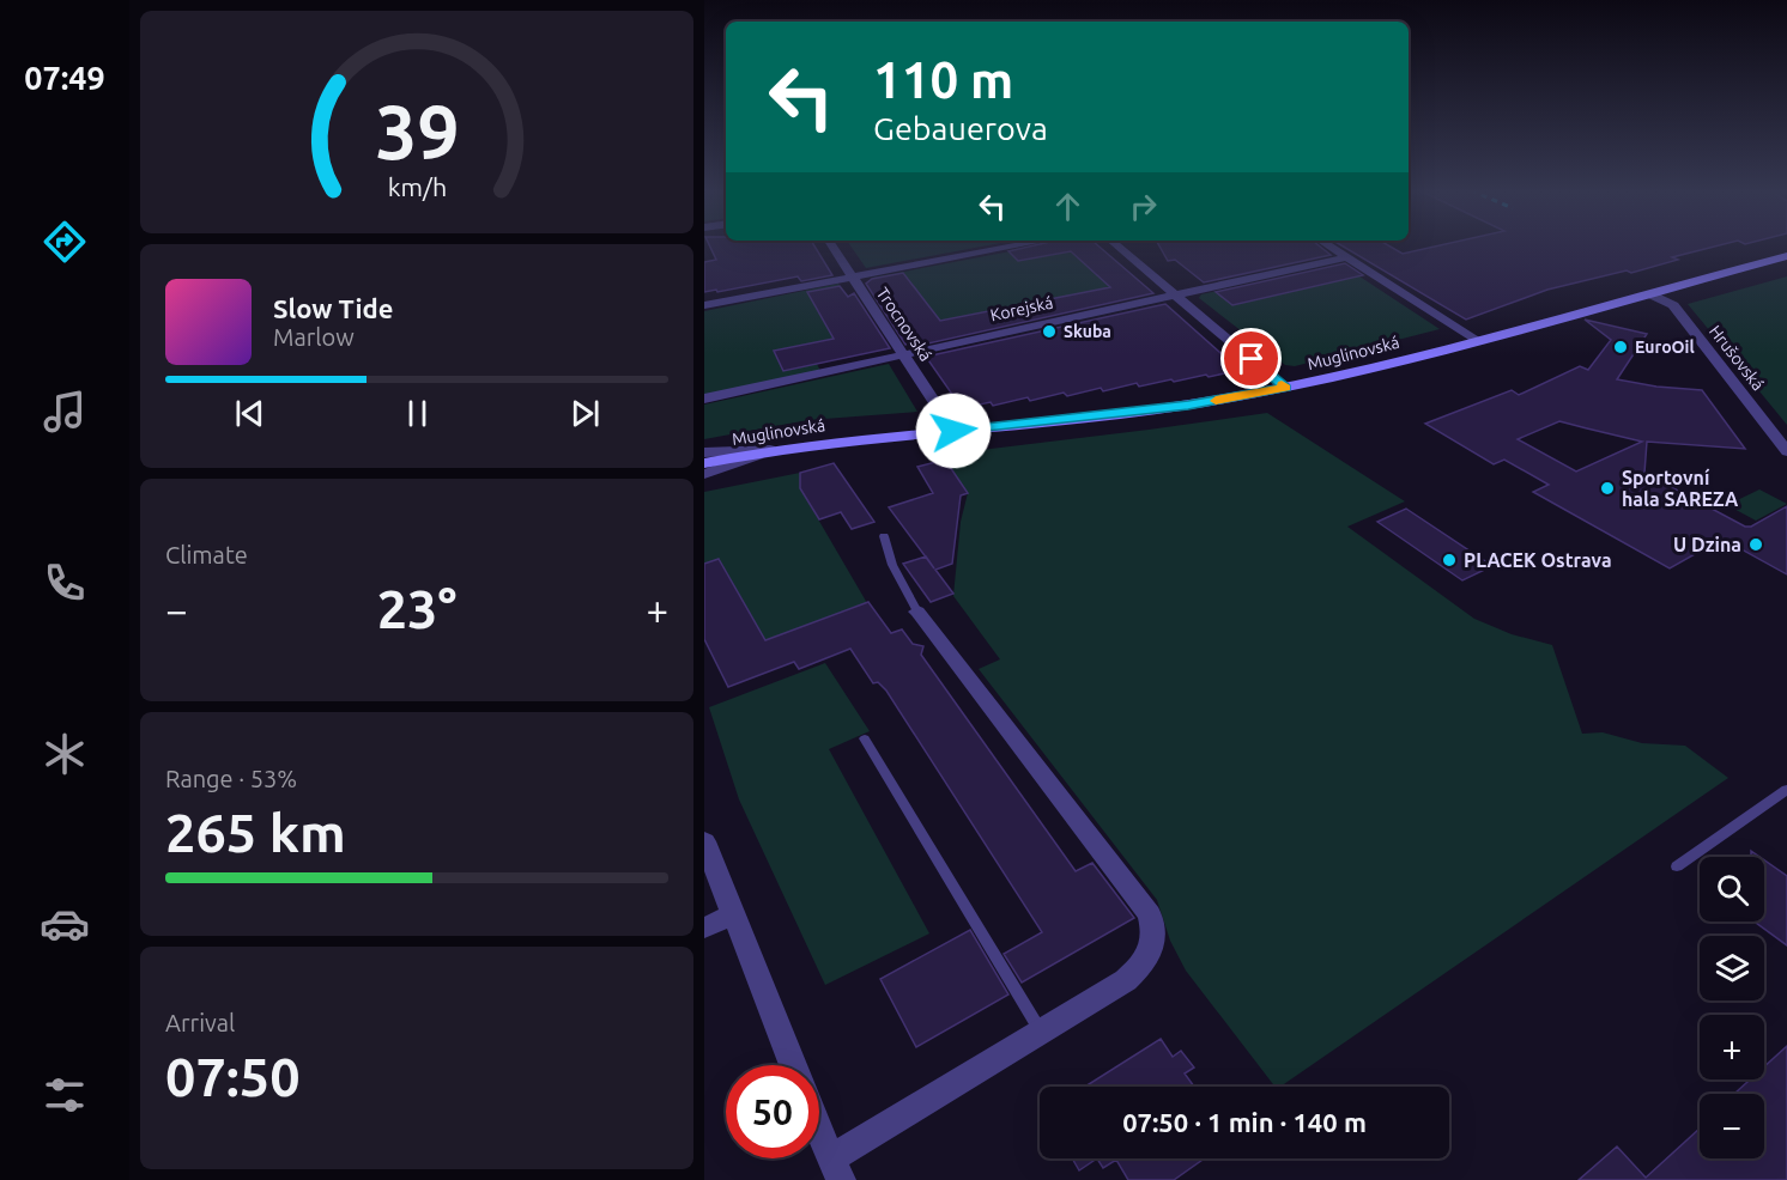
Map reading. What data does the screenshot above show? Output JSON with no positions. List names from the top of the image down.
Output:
{
  "streets": {
    "main road": ["Muglinovská"],
    "street": ["Korejská", "Trocnovská", "Hrušovská"]
  },
  "crossings": [
    ["Korejská", "Trocnovská"],
    ["Trocnovská", "Muglinovská"],
    ["Muglinovská", "Hrušovská"]
  ],
  "places": [
    "Skuba",
    "EuroOil",
    "Sportovní hala SAREZA",
    "U Dzina",
    "PLACEK Ostrava"
  ],
  "page": {
    "tabs": "07:49",
    "turn": ["110 m", "Gebauerova"],
    "song": ["Slow Tide", "Marlow"],
    "tile": [
      "Climate",
      ["Range · 53%", "265 km"],
      ["Arrival", "07:50"]
    ],
    "heat": ["−", "23°", "+"],
    "map_buttons": ["+", "−"],
    "limit": "50",
    "trip": "07:50 · 1 min · 140 m",
    "gauge": ["39", "km/h"]
  }
}
